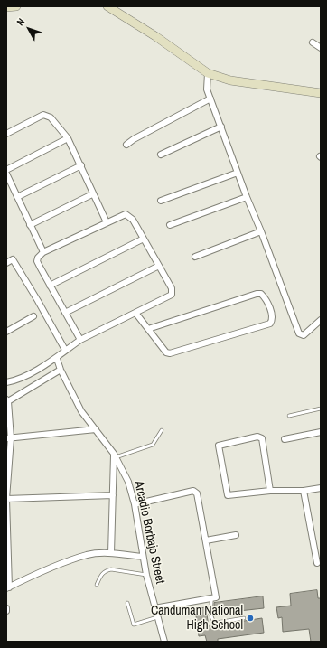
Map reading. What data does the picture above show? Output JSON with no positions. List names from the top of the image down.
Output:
{
  "streets": {
    "street": ["Arcadio Borbajo Street"]
  },
  "places": ["Canduman National High School"],
  "north": "top left"
}
